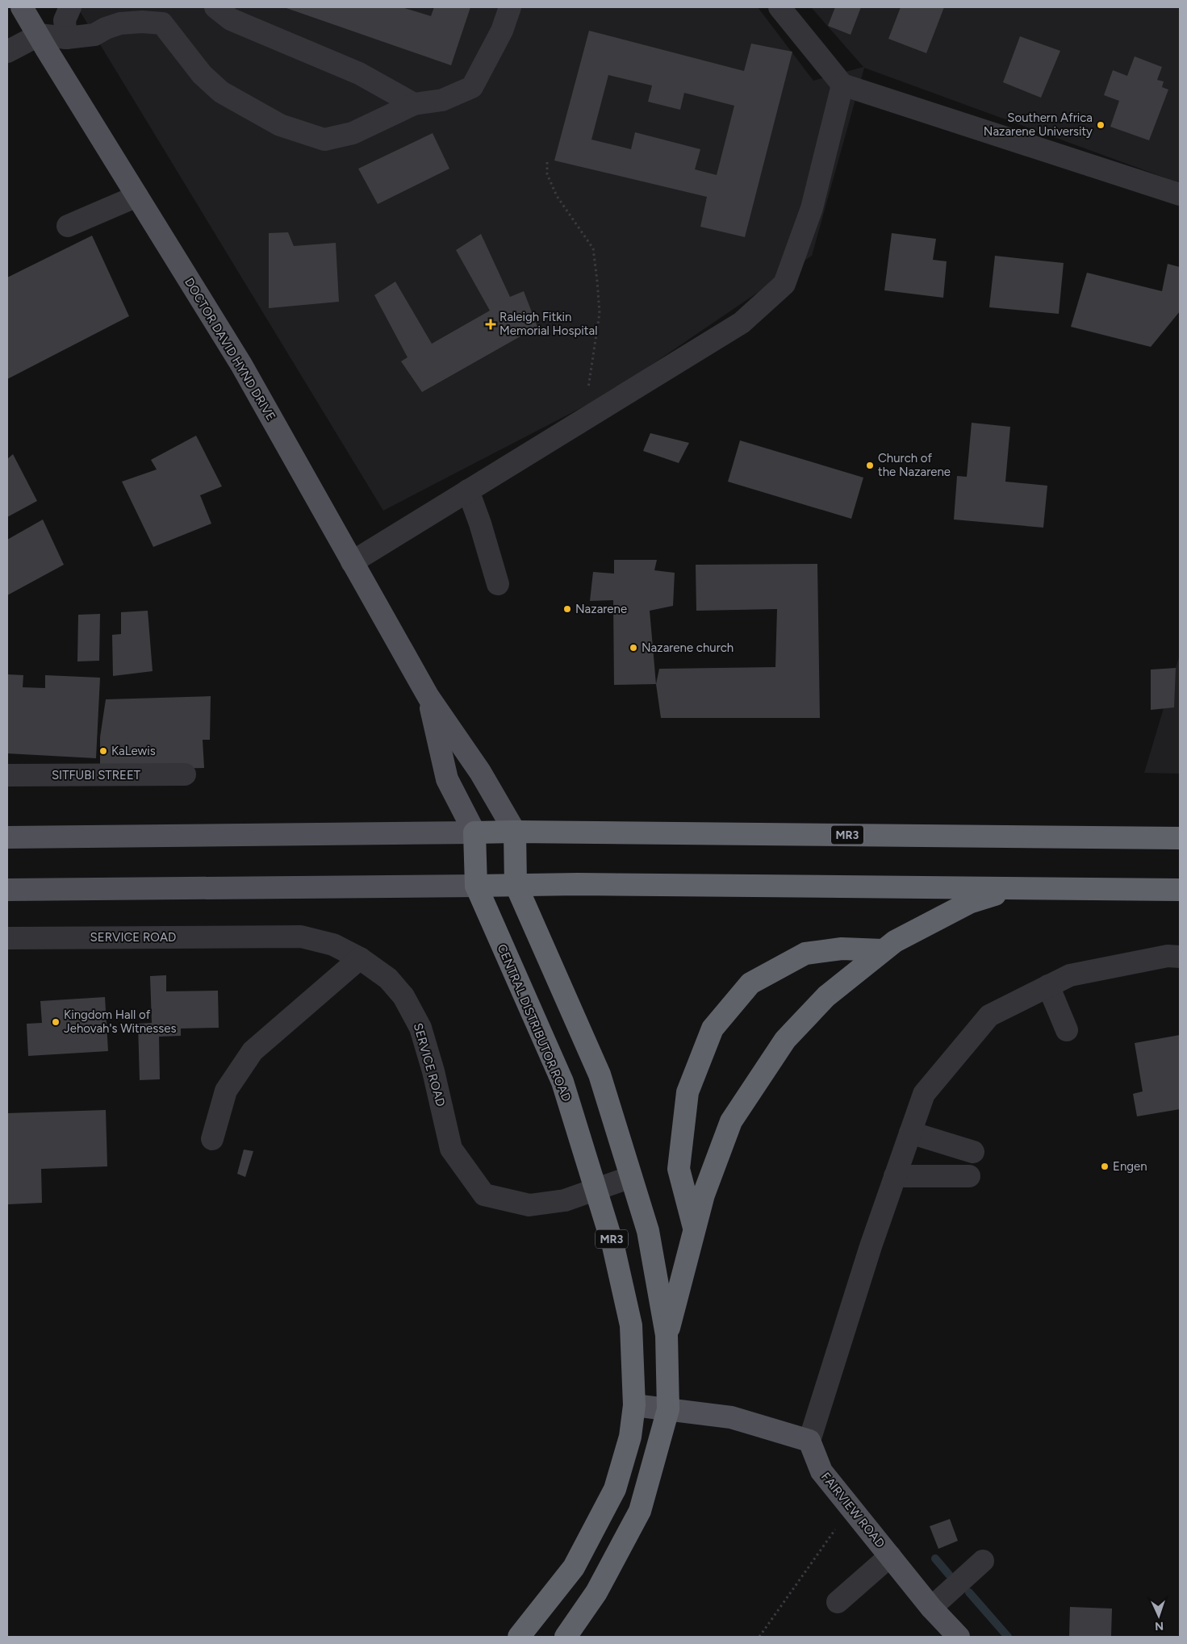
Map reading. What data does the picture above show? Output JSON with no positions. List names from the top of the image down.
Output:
{
  "streets": {
    "highway": ["MR3", "CENTRAL DISTRIBUTOR ROAD"],
    "main road": ["DOCTOR DAVID HYND DRIVE", "FAIRVIEW ROAD"],
    "street": ["SITFUBI STREET", "SERVICE ROAD"]
  },
  "crossings": [
    ["DOCTOR DAVID HYND DRIVE", "MR3"],
    ["DOCTOR DAVID HYND DRIVE", "CENTRAL DISTRIBUTOR ROAD"],
    ["MR3", "CENTRAL DISTRIBUTOR ROAD"],
    ["SERVICE ROAD", "CENTRAL DISTRIBUTOR ROAD"]
  ],
  "places": {
    "other": [
      "Southern Africa Nazarene University",
      "Church of the Nazarene",
      "Nazarene",
      "Nazarene church",
      "KaLewis",
      "Kingdom Hall of Jehovah's Witnesses",
      "Engen"
    ],
    "health": ["Raleigh Fitkin Memorial Hospital"]
  },
  "north": "bottom"
}
